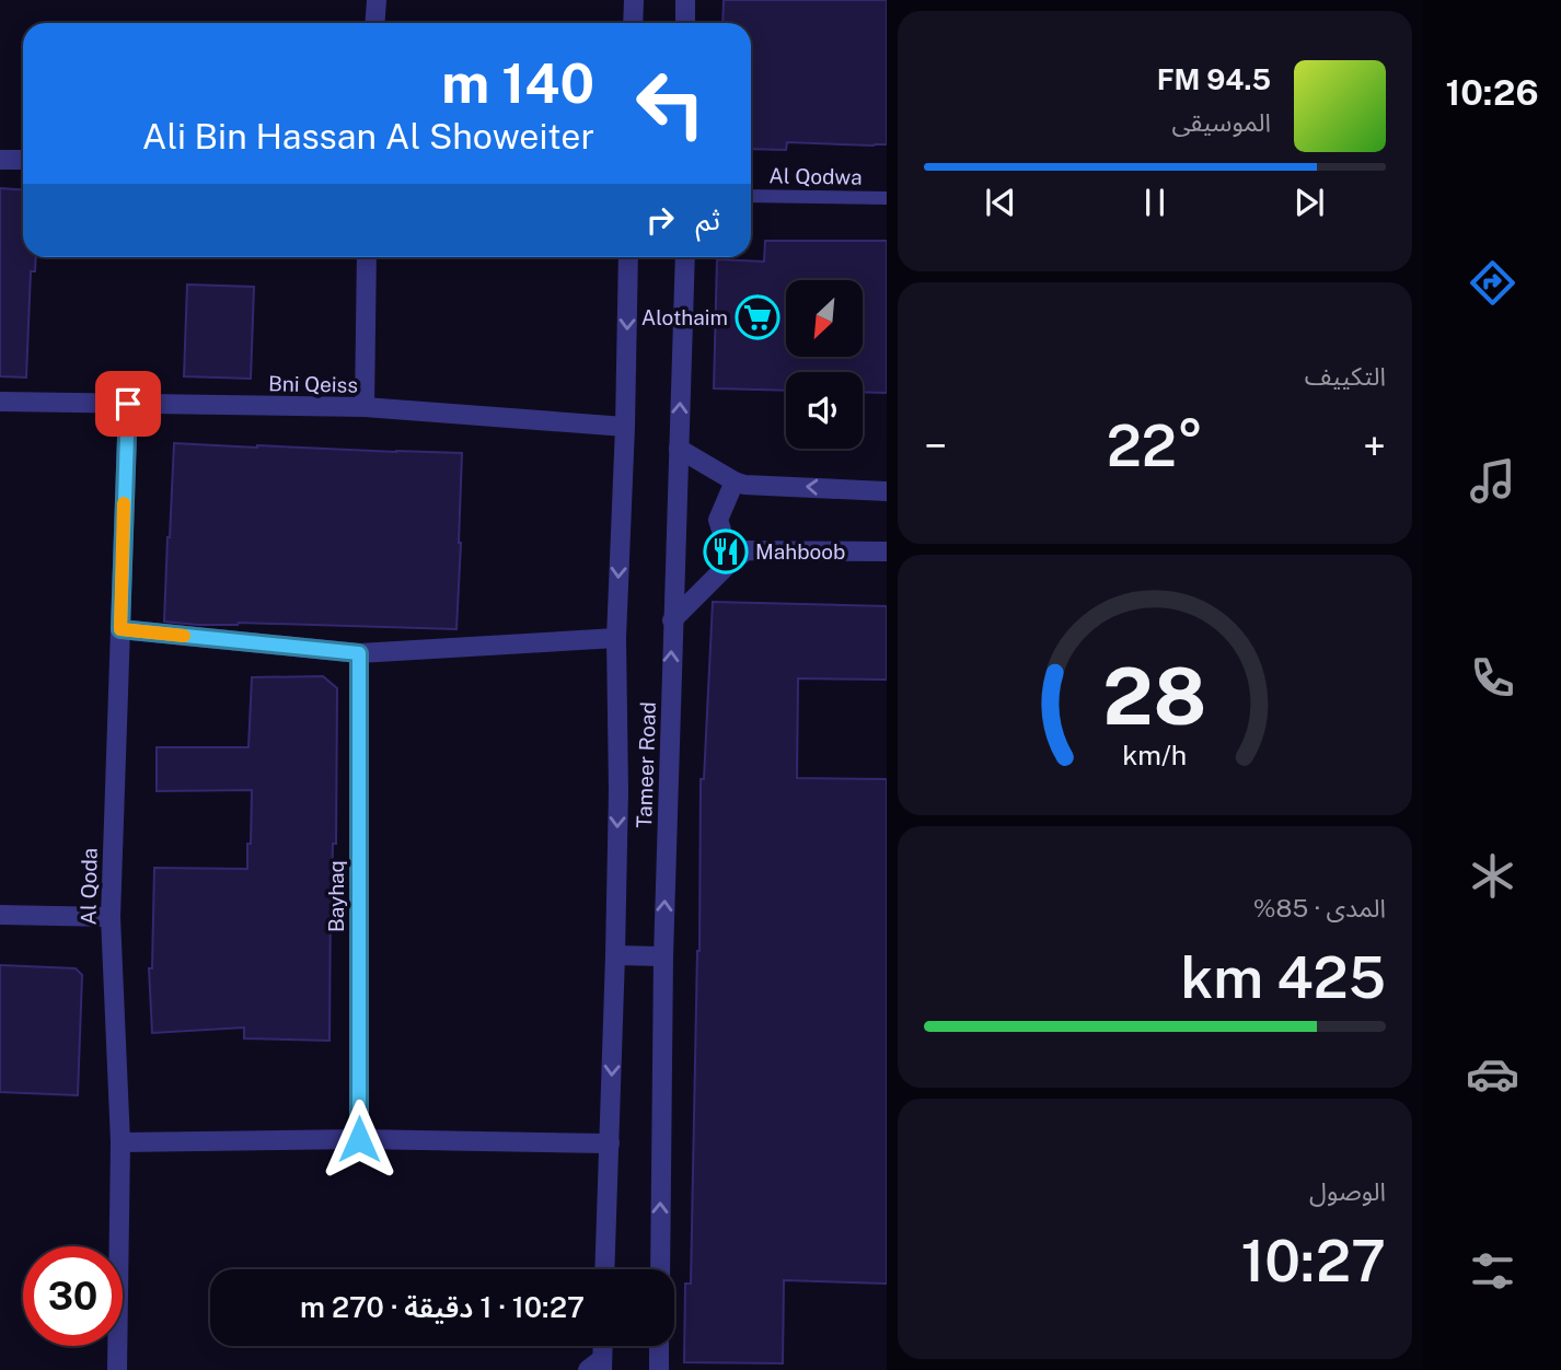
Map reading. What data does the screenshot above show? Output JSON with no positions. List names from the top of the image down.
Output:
{
  "streets": {
    "street": [
      "Bni Qeiss",
      "Tameer Road",
      "Al Qoda",
      "Bayhaq"
    ],
    "lane": ["Al Qodwa"]
  },
  "crossings": [
    ["Bni Qeiss", "Al Qoda"]
  ],
  "places": {
    "supermarket": ["Alothaim"],
    "restaurant": ["Mahboob"]
  },
  "north": "bottom left",
  "page": {
    "tabs": "10:26",
    "turn": ["140 m", "Ali Bin Hassan Al Showeiter"],
    "song": ["94.5 FM", "الموسيقى"],
    "then": "ثم",
    "tile": [
      "التكييف",
      ["المدى · 85%", "425 km"],
      ["الوصول", "10:27"]
    ],
    "heat": ["−", "22°", "+"],
    "limit": "30",
    "trip": "10:27 · 1 دقيقة · 270 m",
    "gauge": ["28", "km/h"]
  }
}
